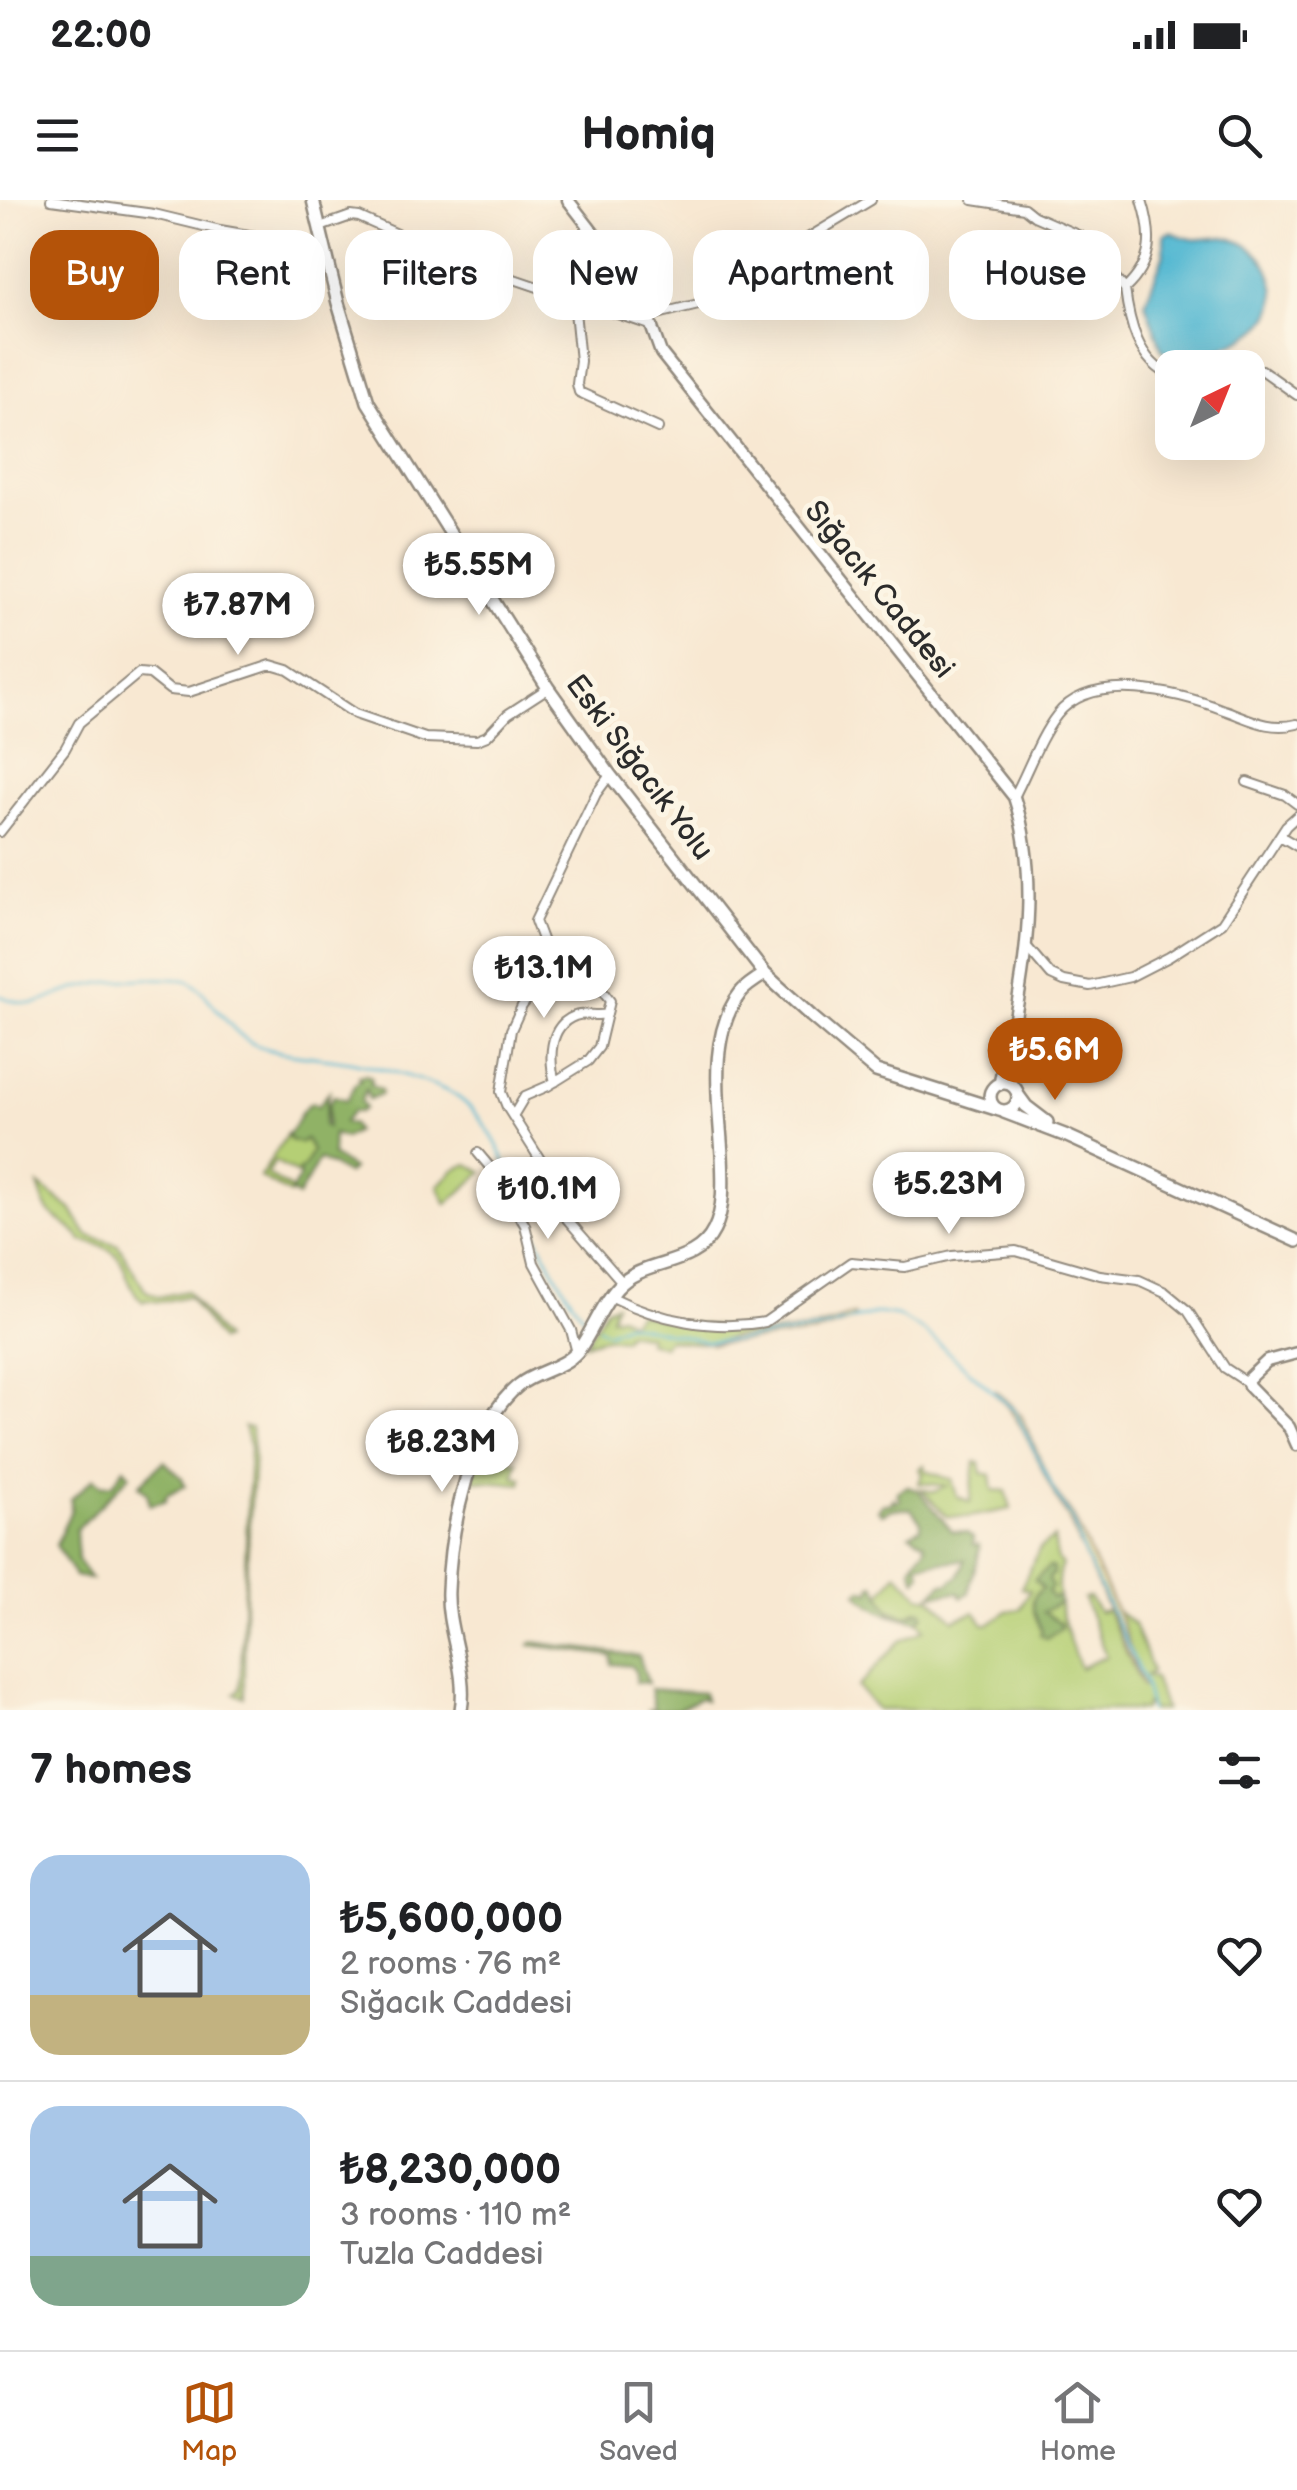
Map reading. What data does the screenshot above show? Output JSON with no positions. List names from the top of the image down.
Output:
{
  "streets": {
    "main road": ["Eski Sığacık Yolu"],
    "street": ["Sığacık Caddesi"]
  },
  "north": "top right",
  "page": {
    "status": "22:00",
    "header": "Homiq",
    "chip": [
      "Buy",
      "Rent",
      "Filters",
      "New",
      "Apartment",
      "House"
    ],
    "price": [
      "₺5.55M",
      "₺7.87M",
      "₺13.1M",
      "₺5.6M",
      "₺5.23M",
      "₺10.1M",
      "₺8.23M"
    ],
    "heading": "7 homes",
    "list": [
      {
        "name": "₺5,600,000",
        "note": "2 rooms · 76 m² · Sığacık Caddesi"
      },
      {
        "name": "₺8,230,000",
        "note": "3 rooms · 110 m² · Tuzla Caddesi"
      }
    ],
    "tabs": ["Map", "Saved", "Home"]
  }
}
